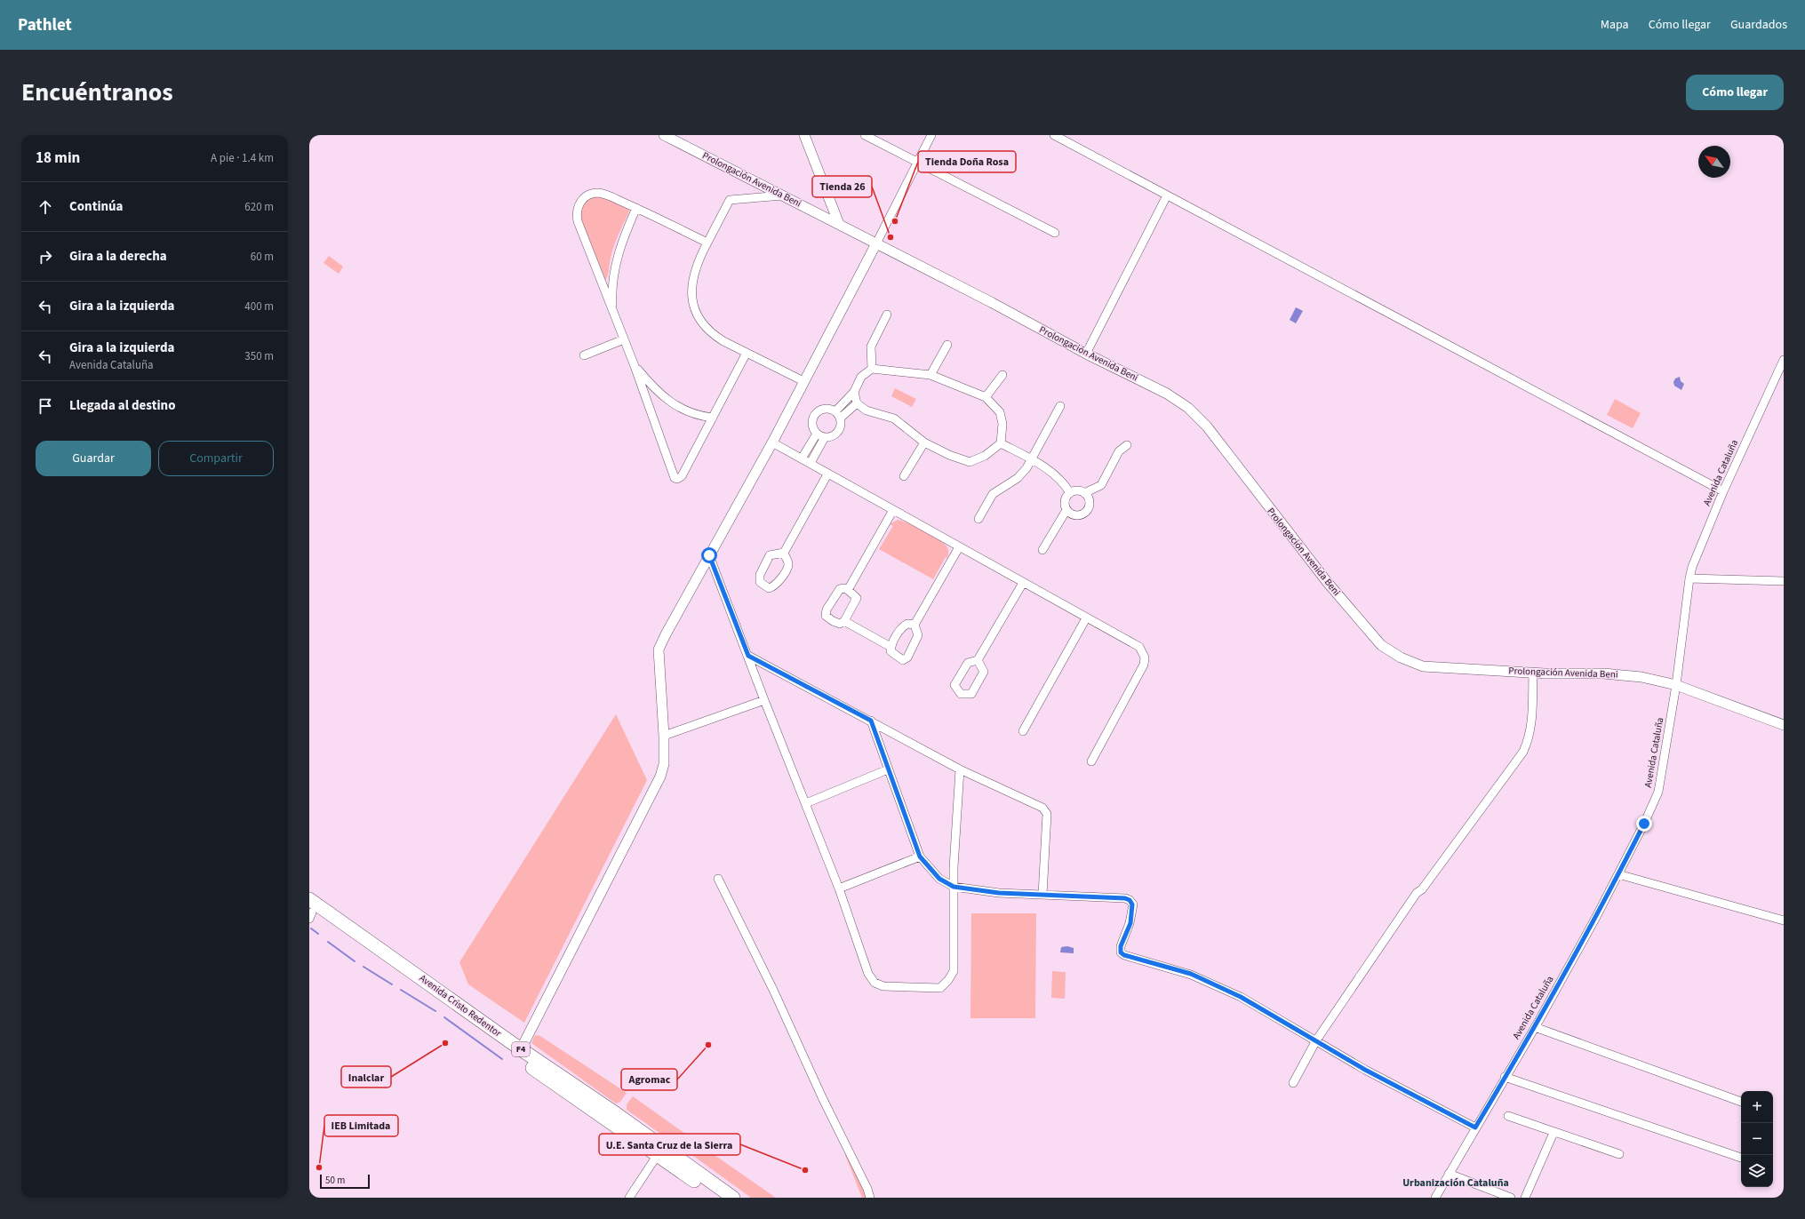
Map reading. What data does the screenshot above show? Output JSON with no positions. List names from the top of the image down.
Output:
{
  "streets": {
    "highway": ["Avenida Cristo Redentor", "F4"],
    "street": ["Prolongación Avenida Beni", "Avenida Cataluña"]
  },
  "crossings": [
    ["Prolongación Avenida Beni", "Avenida Cataluña"]
  ],
  "districts": ["Urbanización Cataluña"],
  "places": [
    "Tienda Doña Rosa",
    "Tienda 26",
    "Inalclar",
    "Agromac",
    "IEB Limitada",
    "U.E. Santa Cruz de la Sierra"
  ],
  "scale_bar": "50 m",
  "north": "top left",
  "page": {
    "header": "Pathlet",
    "nav": ["Mapa", "Cómo llegar", "Guardados"],
    "title": "Encuéntranos",
    "buttons": [
      "Cómo llegar",
      ["Guardar", "Compartir"]
    ],
    "heading": ["18 min", "A pie · 1.4 km"],
    "list": [
      ["Continúa", "620 m"],
      ["Gira a la derecha", "60 m"],
      ["Gira a la izquierda", "400 m"],
      ["Gira a la izquierda", "Avenida Cataluña", "350 m"],
      "Llegada al destino"
    ],
    "map_buttons": ["+", "−"],
    "scale": "50 m"
  }
}
